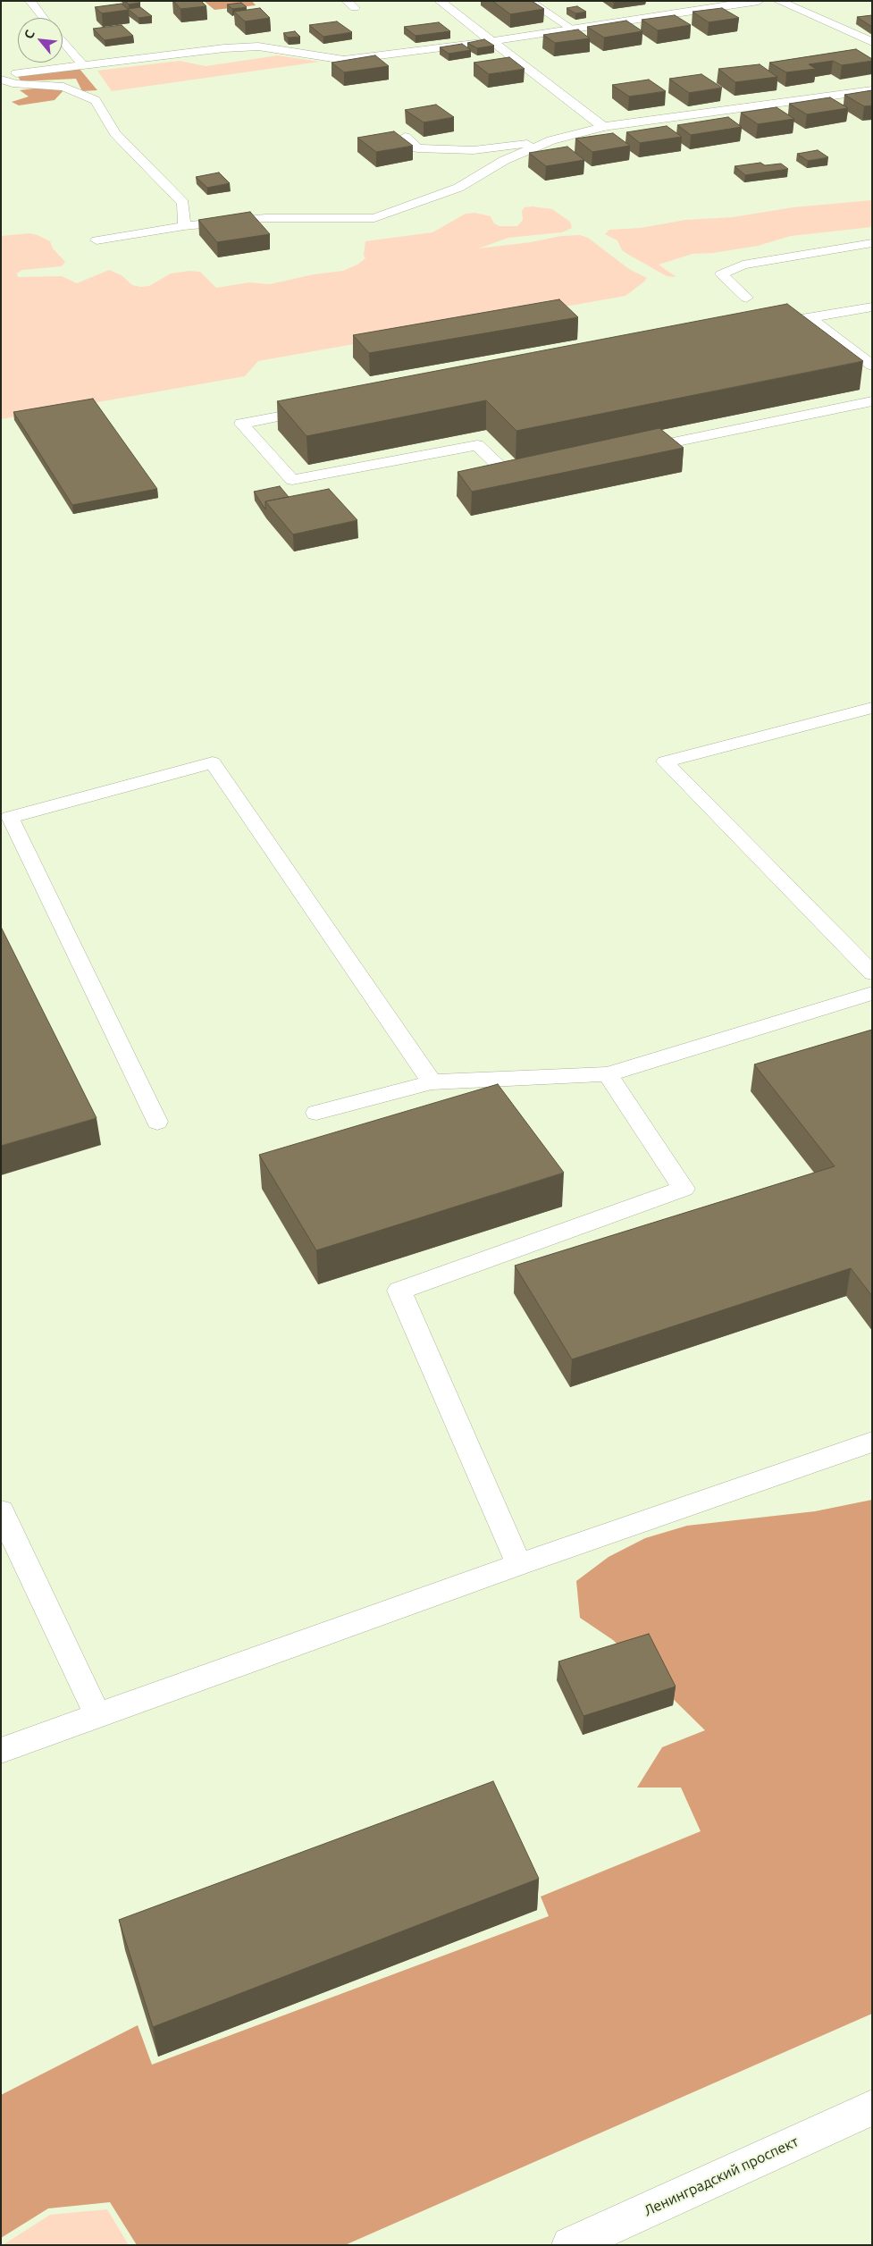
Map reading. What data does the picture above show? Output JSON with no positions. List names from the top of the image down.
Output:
{
  "streets": {
    "street": ["Ленинградский проспект"]
  },
  "north": "top left"
}
